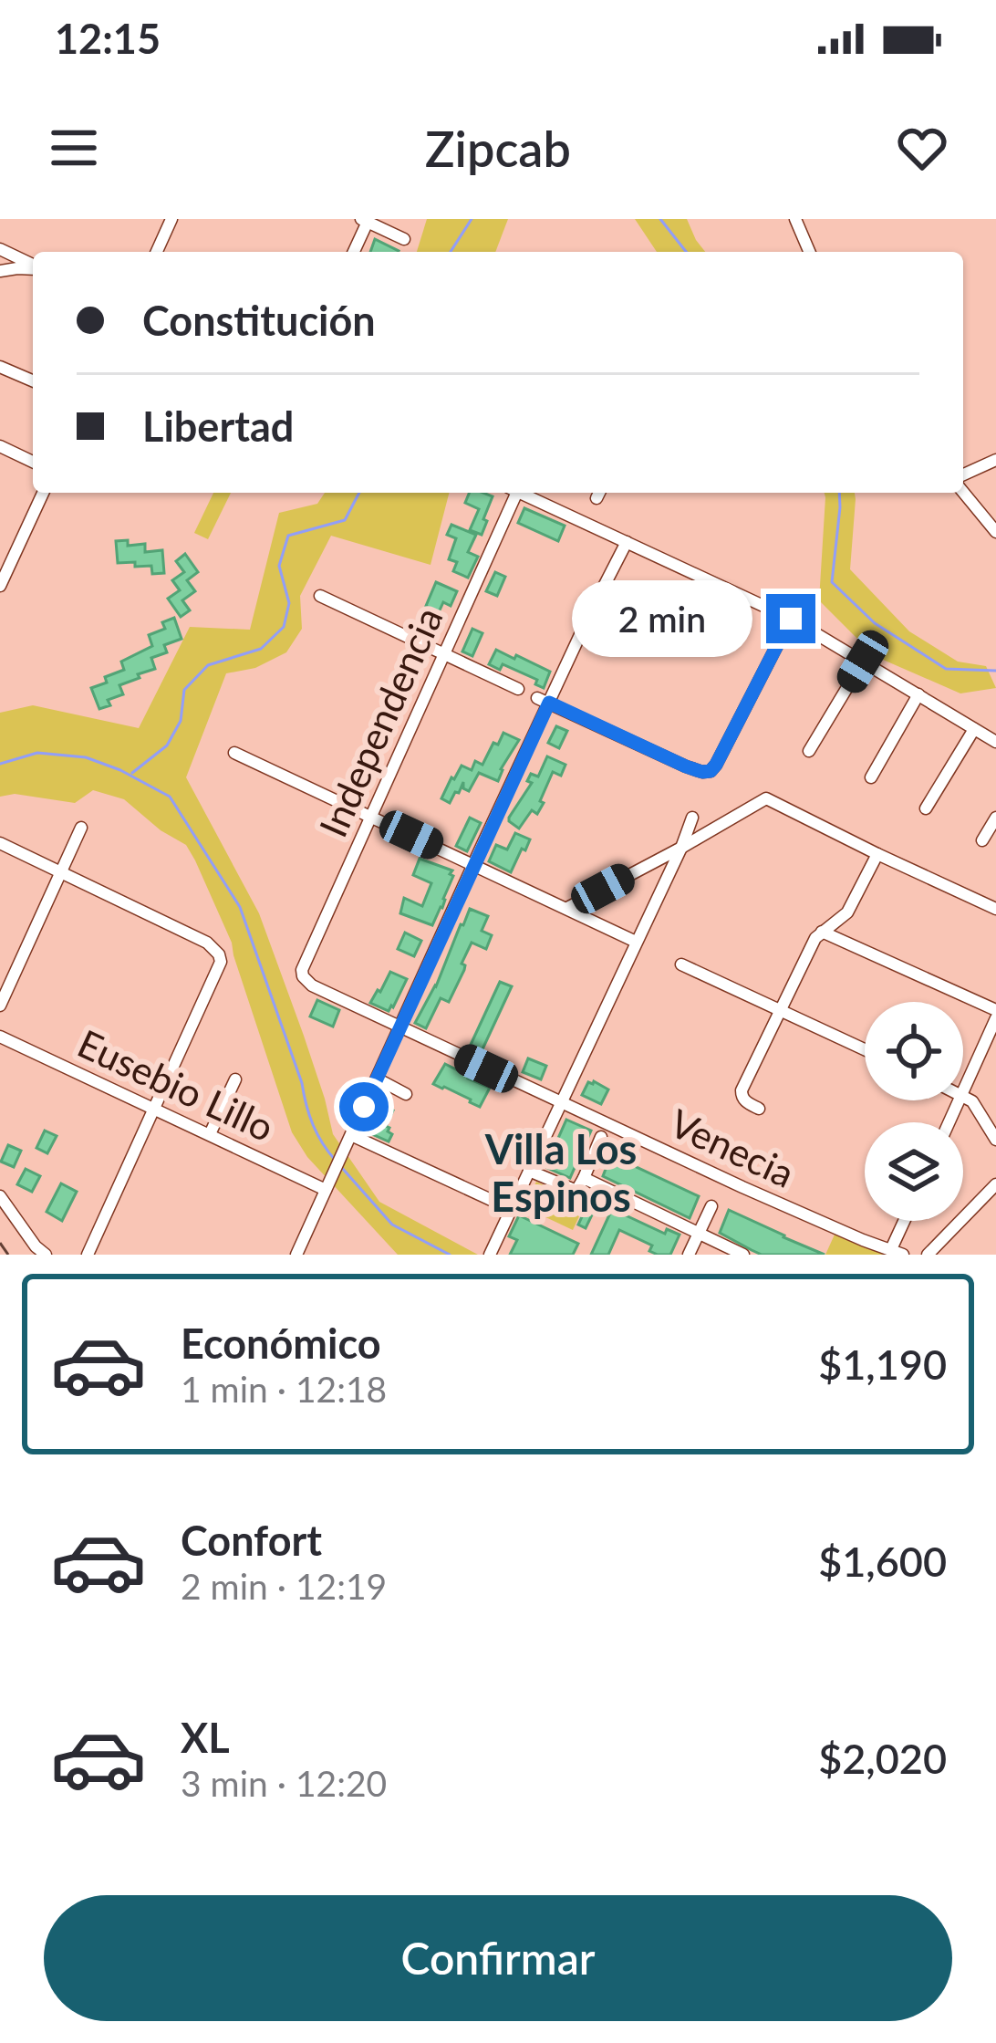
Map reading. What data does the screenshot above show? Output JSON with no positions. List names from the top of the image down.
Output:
{
  "streets": {
    "street": ["Independencia", "Eusebio Lillo", "Venecia"]
  },
  "crossings": [
    ["Independencia", "Venecia"]
  ],
  "districts": ["Villa Los Espinos"],
  "page": {
    "status": "12:15",
    "header": "Zipcab",
    "banner": ["Constitución", "Libertad"],
    "bubble": "2 min",
    "list": [
      {
        "name": "Económico",
        "note": "1 min · 12:18",
        "value": "$1,190"
      },
      {
        "name": "Confort",
        "note": "2 min · 12:19",
        "value": "$1,600"
      },
      {
        "name": "XL",
        "note": "3 min · 12:20",
        "value": "$2,020"
      }
    ],
    "buttons": "Confirmar"
  }
}
